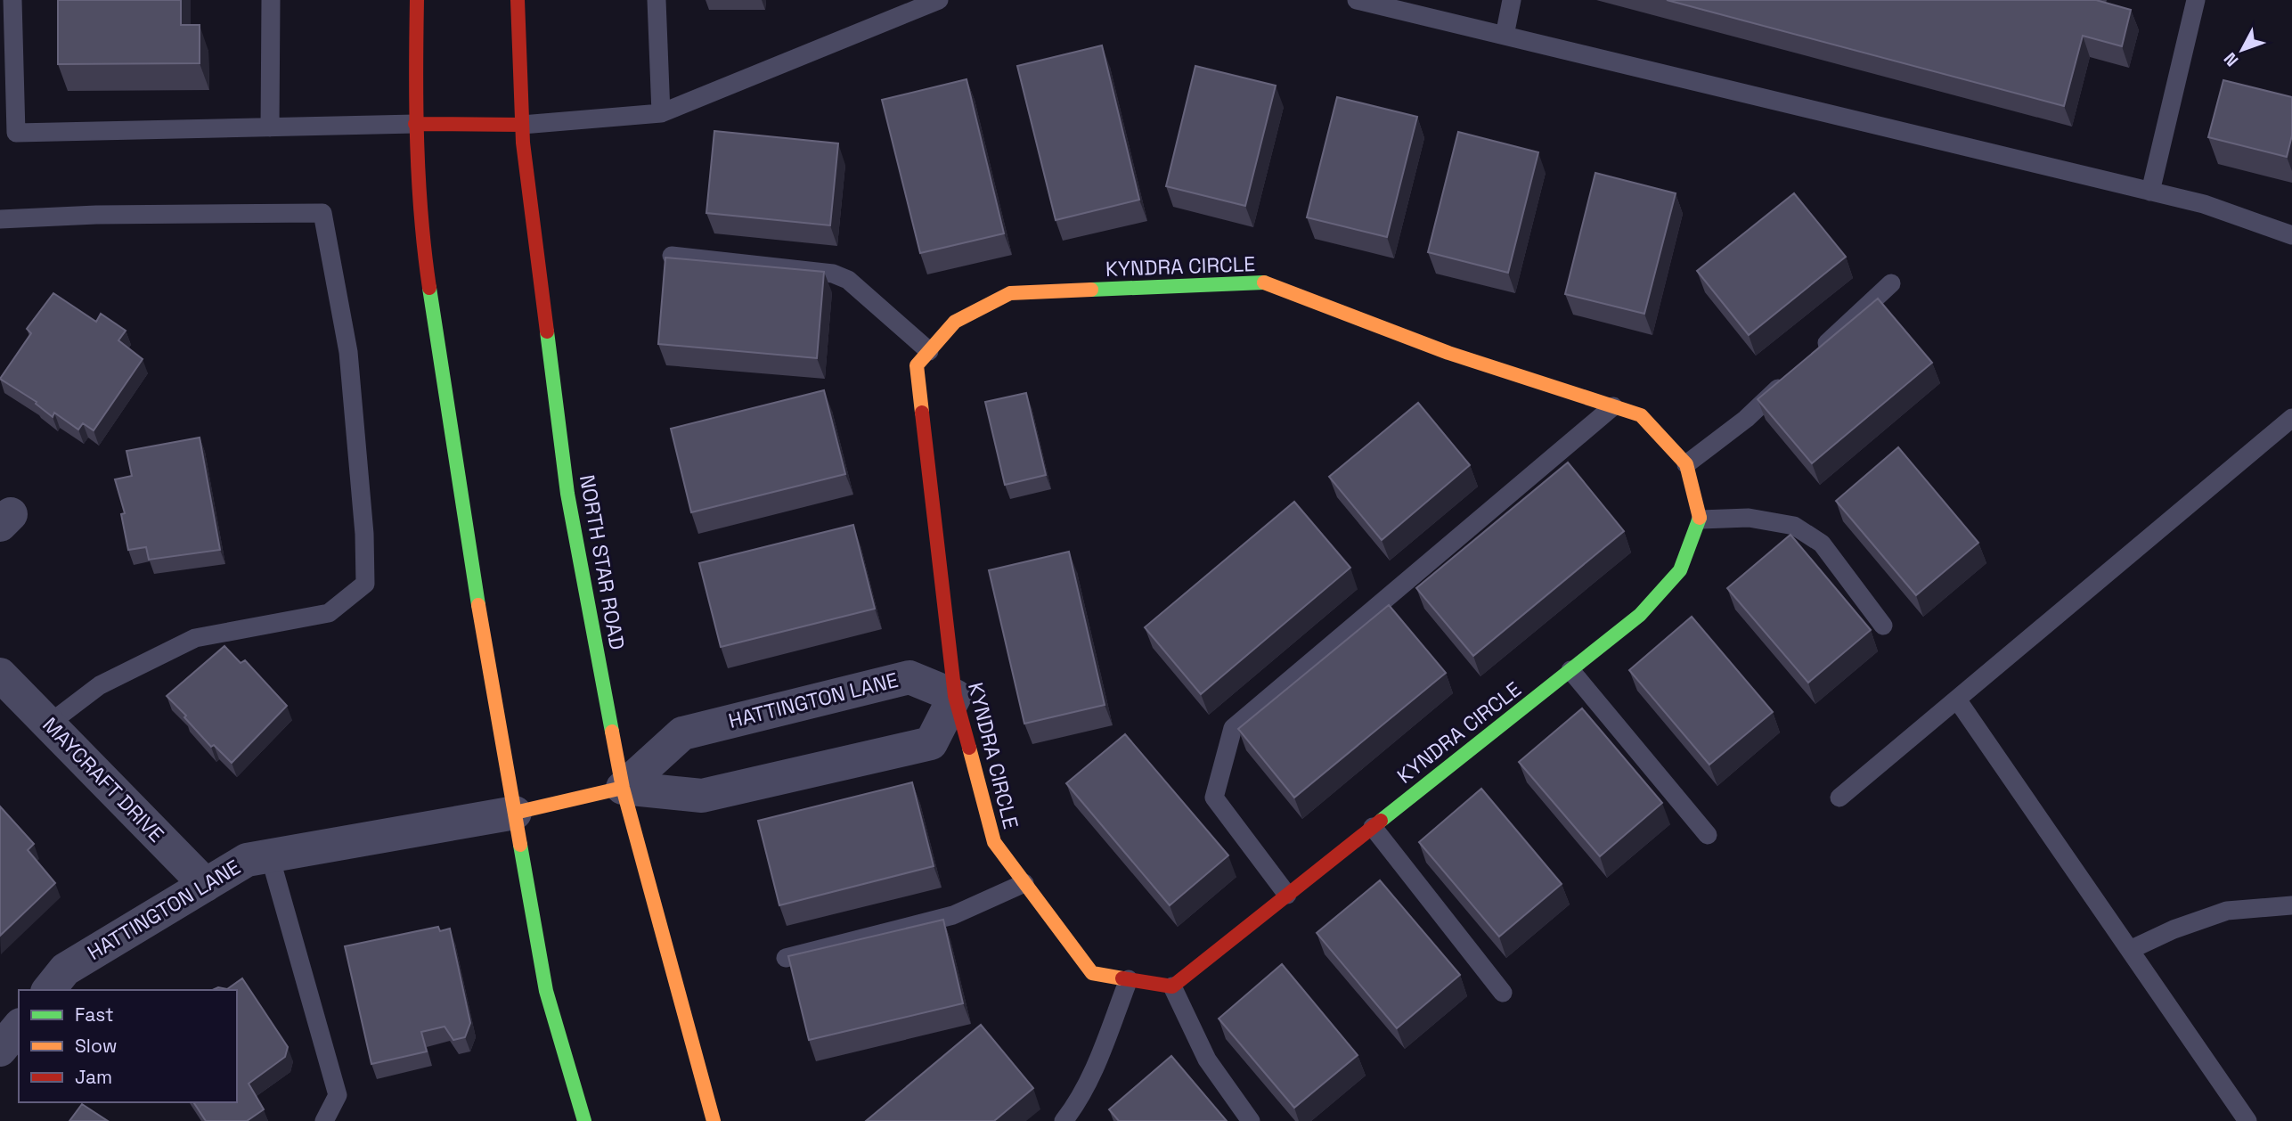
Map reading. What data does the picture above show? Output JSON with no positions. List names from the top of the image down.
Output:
{
  "streets": {
    "main road": ["KYNDRA CIRCLE", "NORTH STAR ROAD"],
    "street": ["HATTINGTON LANE", "MAYCRAFT DRIVE"]
  },
  "crossings": [
    ["KYNDRA CIRCLE", "HATTINGTON LANE"],
    ["NORTH STAR ROAD", "HATTINGTON LANE"],
    ["HATTINGTON LANE", "MAYCRAFT DRIVE"]
  ],
  "legend": ["Fast", "Slow", "Jam"],
  "north": "bottom left"
}
